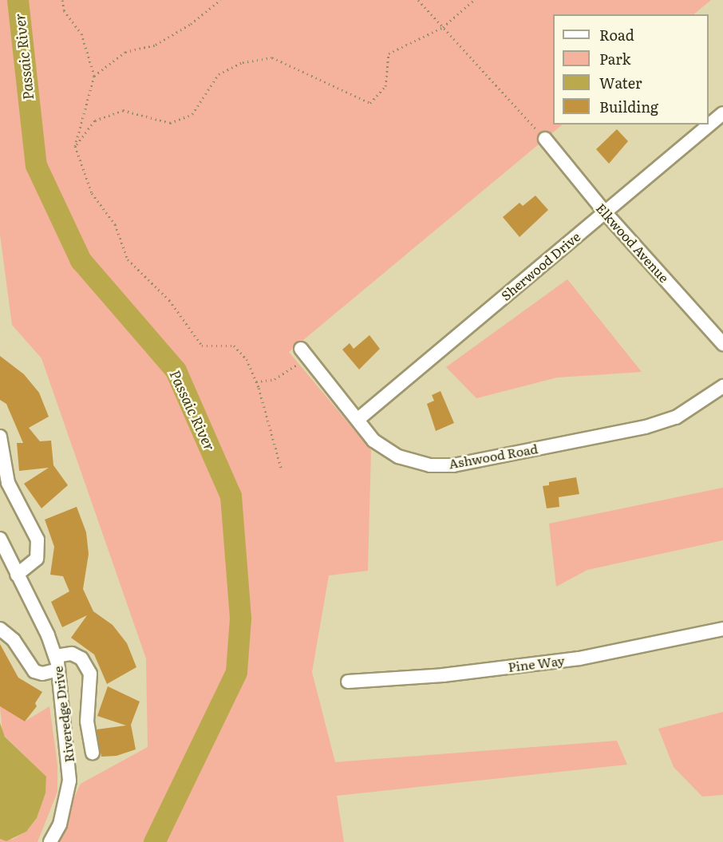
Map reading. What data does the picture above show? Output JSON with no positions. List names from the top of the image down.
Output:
{
  "streets": {
    "street": [
      "Elkwood Avenue",
      "Sherwood Drive",
      "Ashwood Road",
      "Pine Way",
      "Riveredge Drive"
    ]
  },
  "crossings": [
    ["Elkwood Avenue", "Sherwood Drive"],
    ["Sherwood Drive", "Ashwood Road"]
  ],
  "water": ["Passaic River"],
  "legend": [
    "Road",
    "Park",
    "Water",
    "Building"
  ]
}
